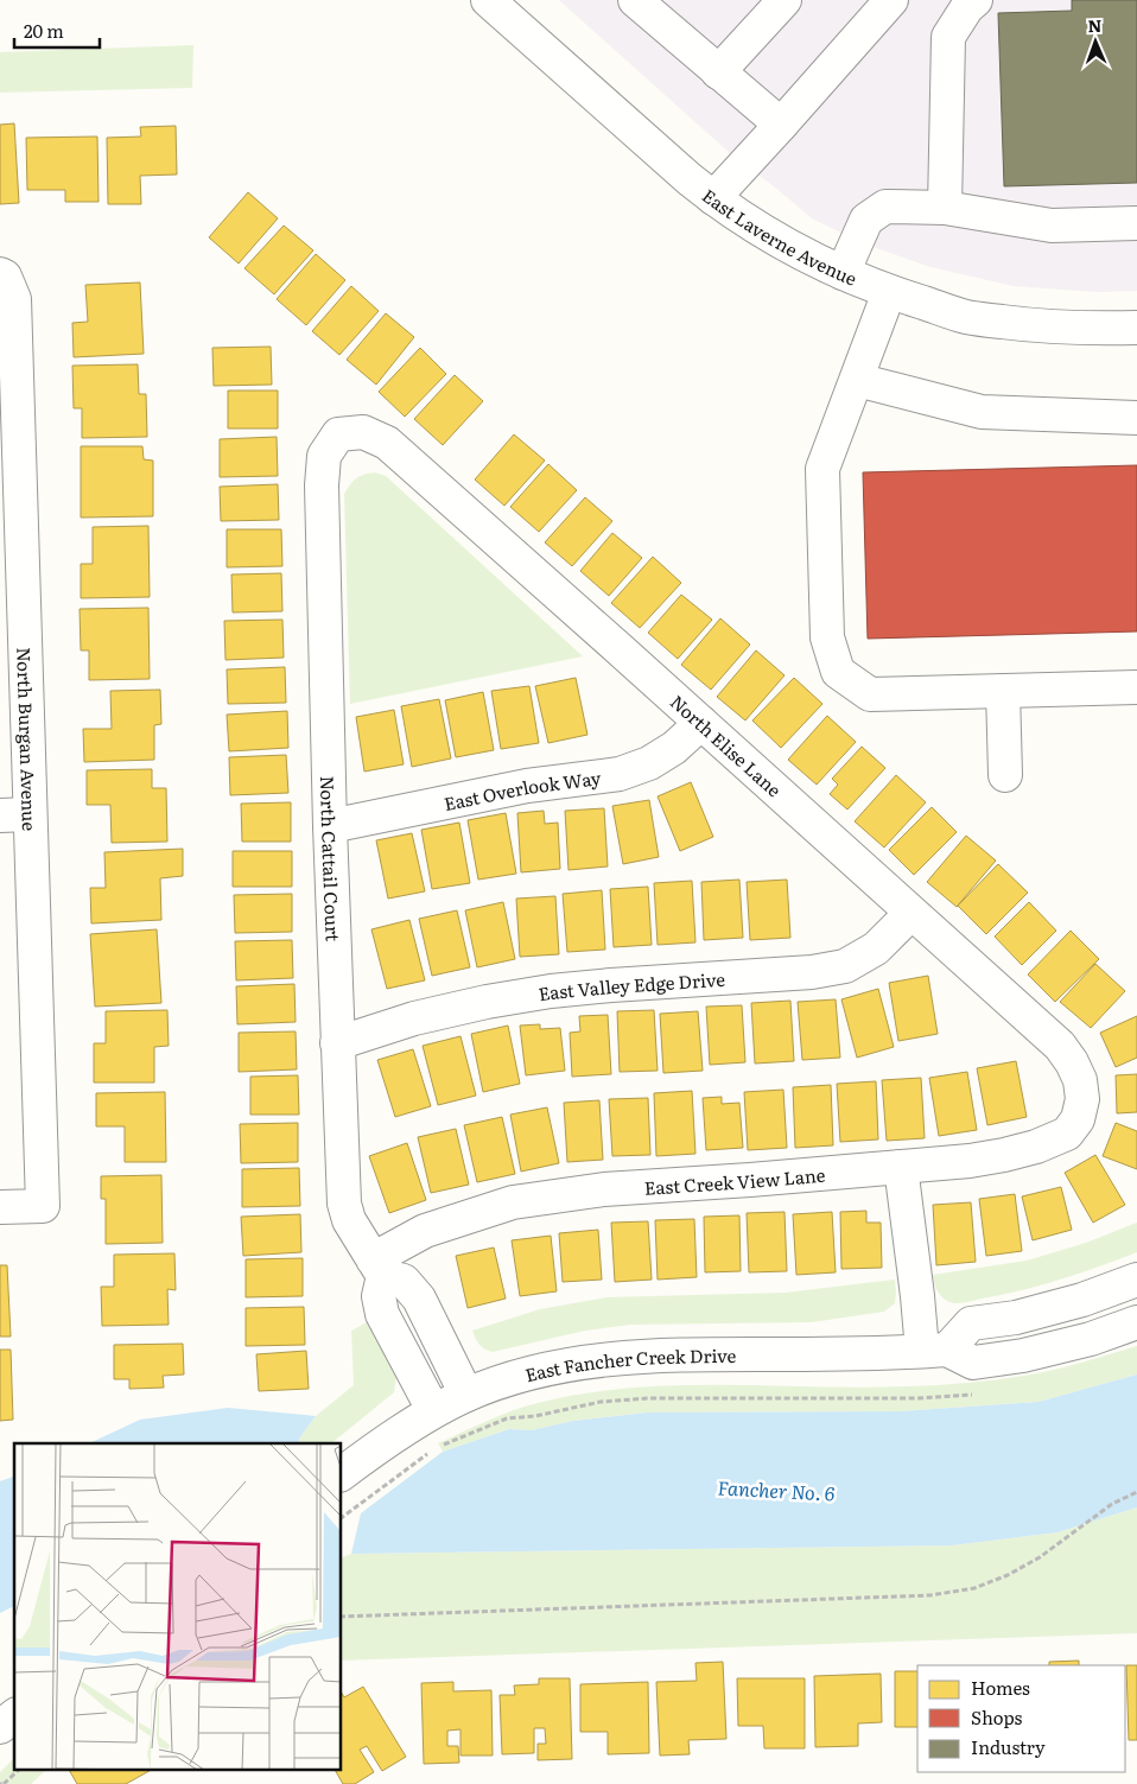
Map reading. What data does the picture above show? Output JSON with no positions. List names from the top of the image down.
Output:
{
  "streets": {
    "street": [
      "East Laverne Avenue",
      "North Burgan Avenue",
      "North Elise Lane",
      "East Overlook Way",
      "North Cattail Court",
      "East Valley Edge Drive",
      "East Creek View Lane",
      "East Fancher Creek Drive"
    ]
  },
  "crossings": [
    ["North Elise Lane", "East Overlook Way"],
    ["North Elise Lane", "North Cattail Court"],
    ["North Elise Lane", "East Valley Edge Drive"],
    ["North Elise Lane", "East Creek View Lane"],
    ["East Overlook Way", "North Cattail Court"],
    ["North Cattail Court", "East Valley Edge Drive"],
    ["North Cattail Court", "East Creek View Lane"]
  ],
  "water": ["Fancher No. 6"],
  "legend": ["Homes", "Shops", "Industry"],
  "scale_bar": "20 m",
  "north": "top"
}
